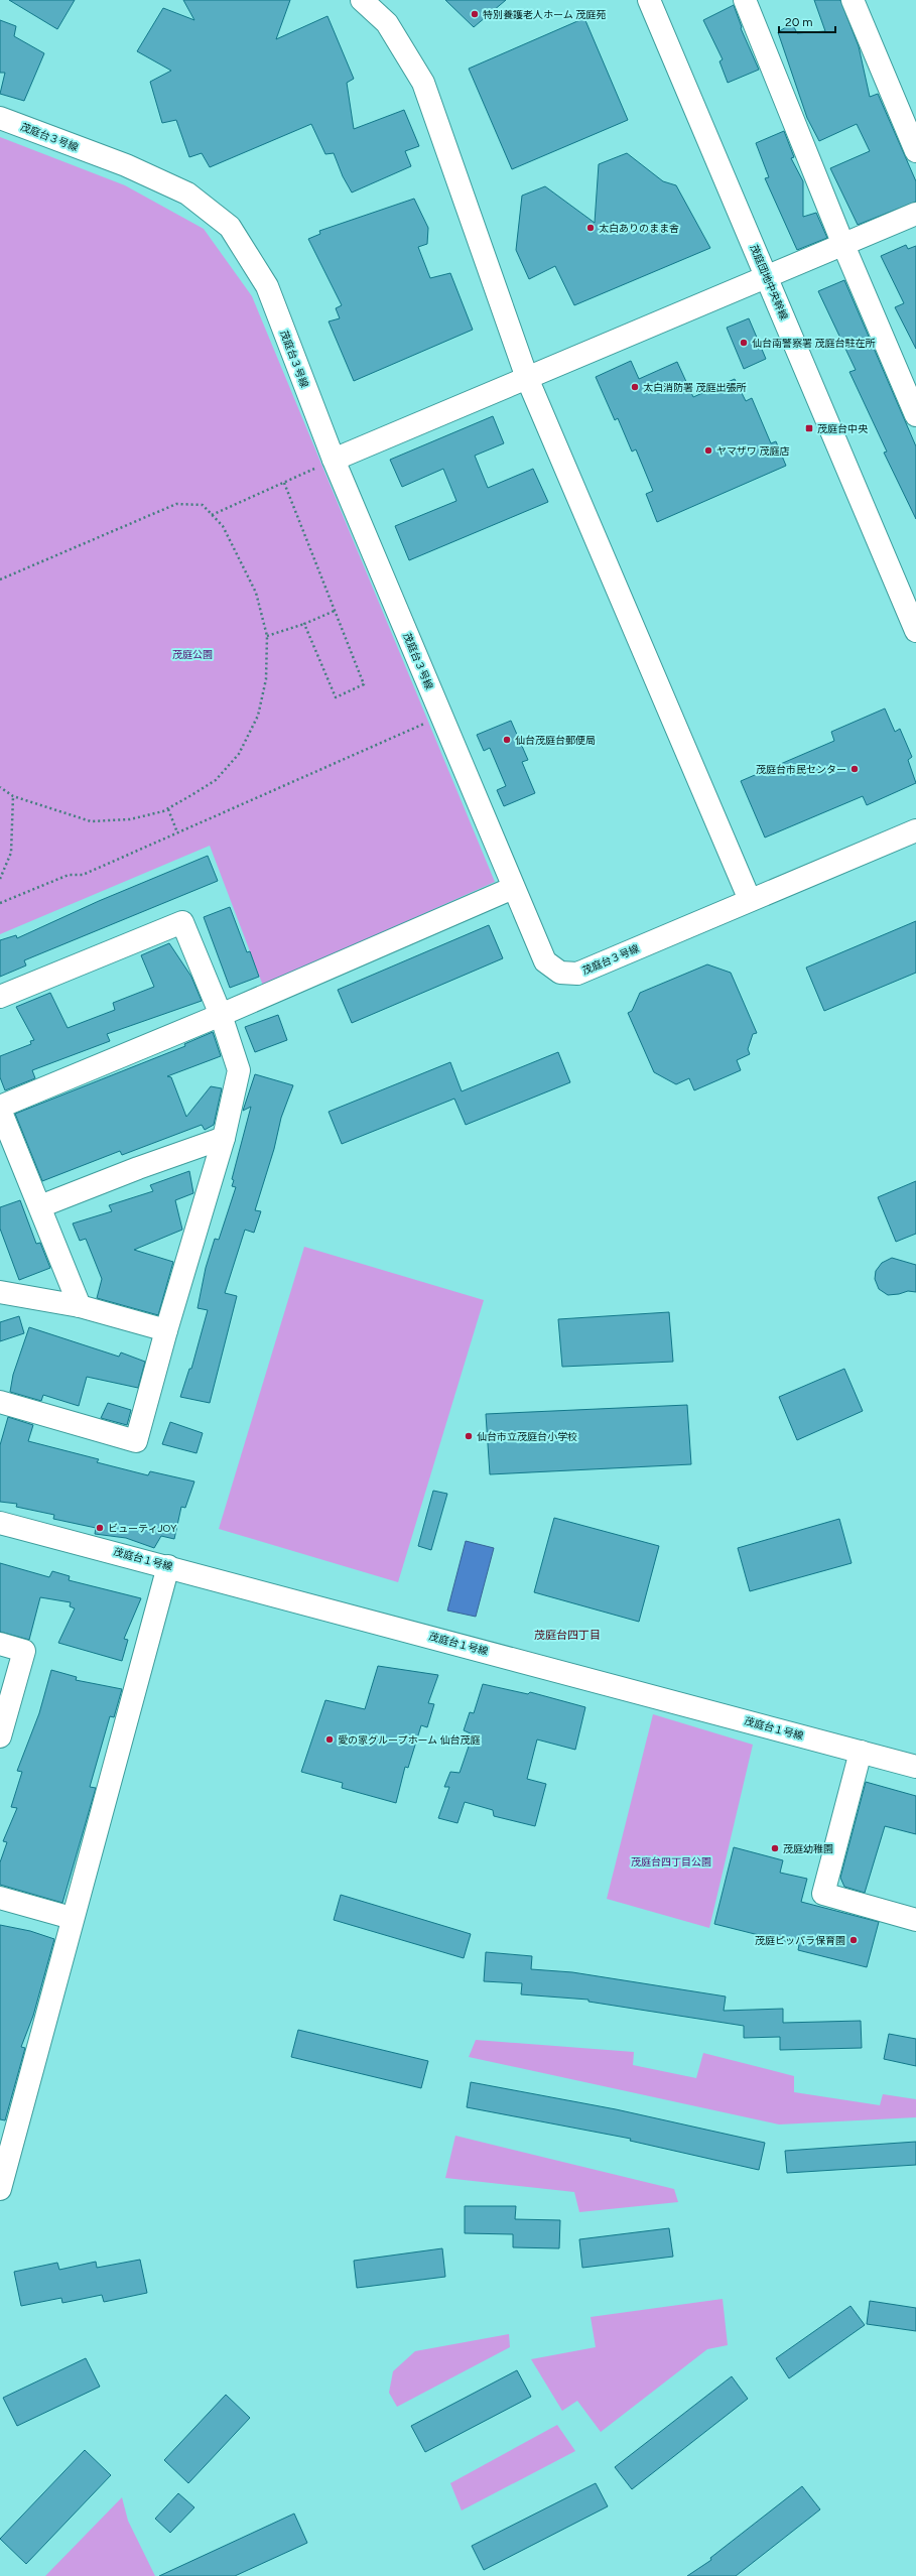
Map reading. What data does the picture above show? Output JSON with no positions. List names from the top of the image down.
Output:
{
  "streets": {
    "street": ["茂庭台３号線", "茂庭団地中央幹線", "茂庭台１号線"]
  },
  "districts": ["茂庭台四丁目"],
  "parks": ["茂庭公園", "茂庭台四丁目公園"],
  "places": {
    "other": [
      "特別養護老人ホーム 茂庭苑",
      "太白ありのまま舎",
      "仙台南警察署 茂庭台駐在所",
      "太白消防署 茂庭出張所",
      "ヤマザワ 茂庭店",
      "仙台茂庭台郵便局",
      "茂庭台市民センター",
      "仙台市立茂庭台小学校",
      "ビューティJOY",
      "愛の家グループホーム 仙台茂庭",
      "茂庭幼稚園",
      "茂庭ピッパラ保育園"
    ],
    "transit": ["茂庭台中央"]
  },
  "scale_bar": "20 m"
}
